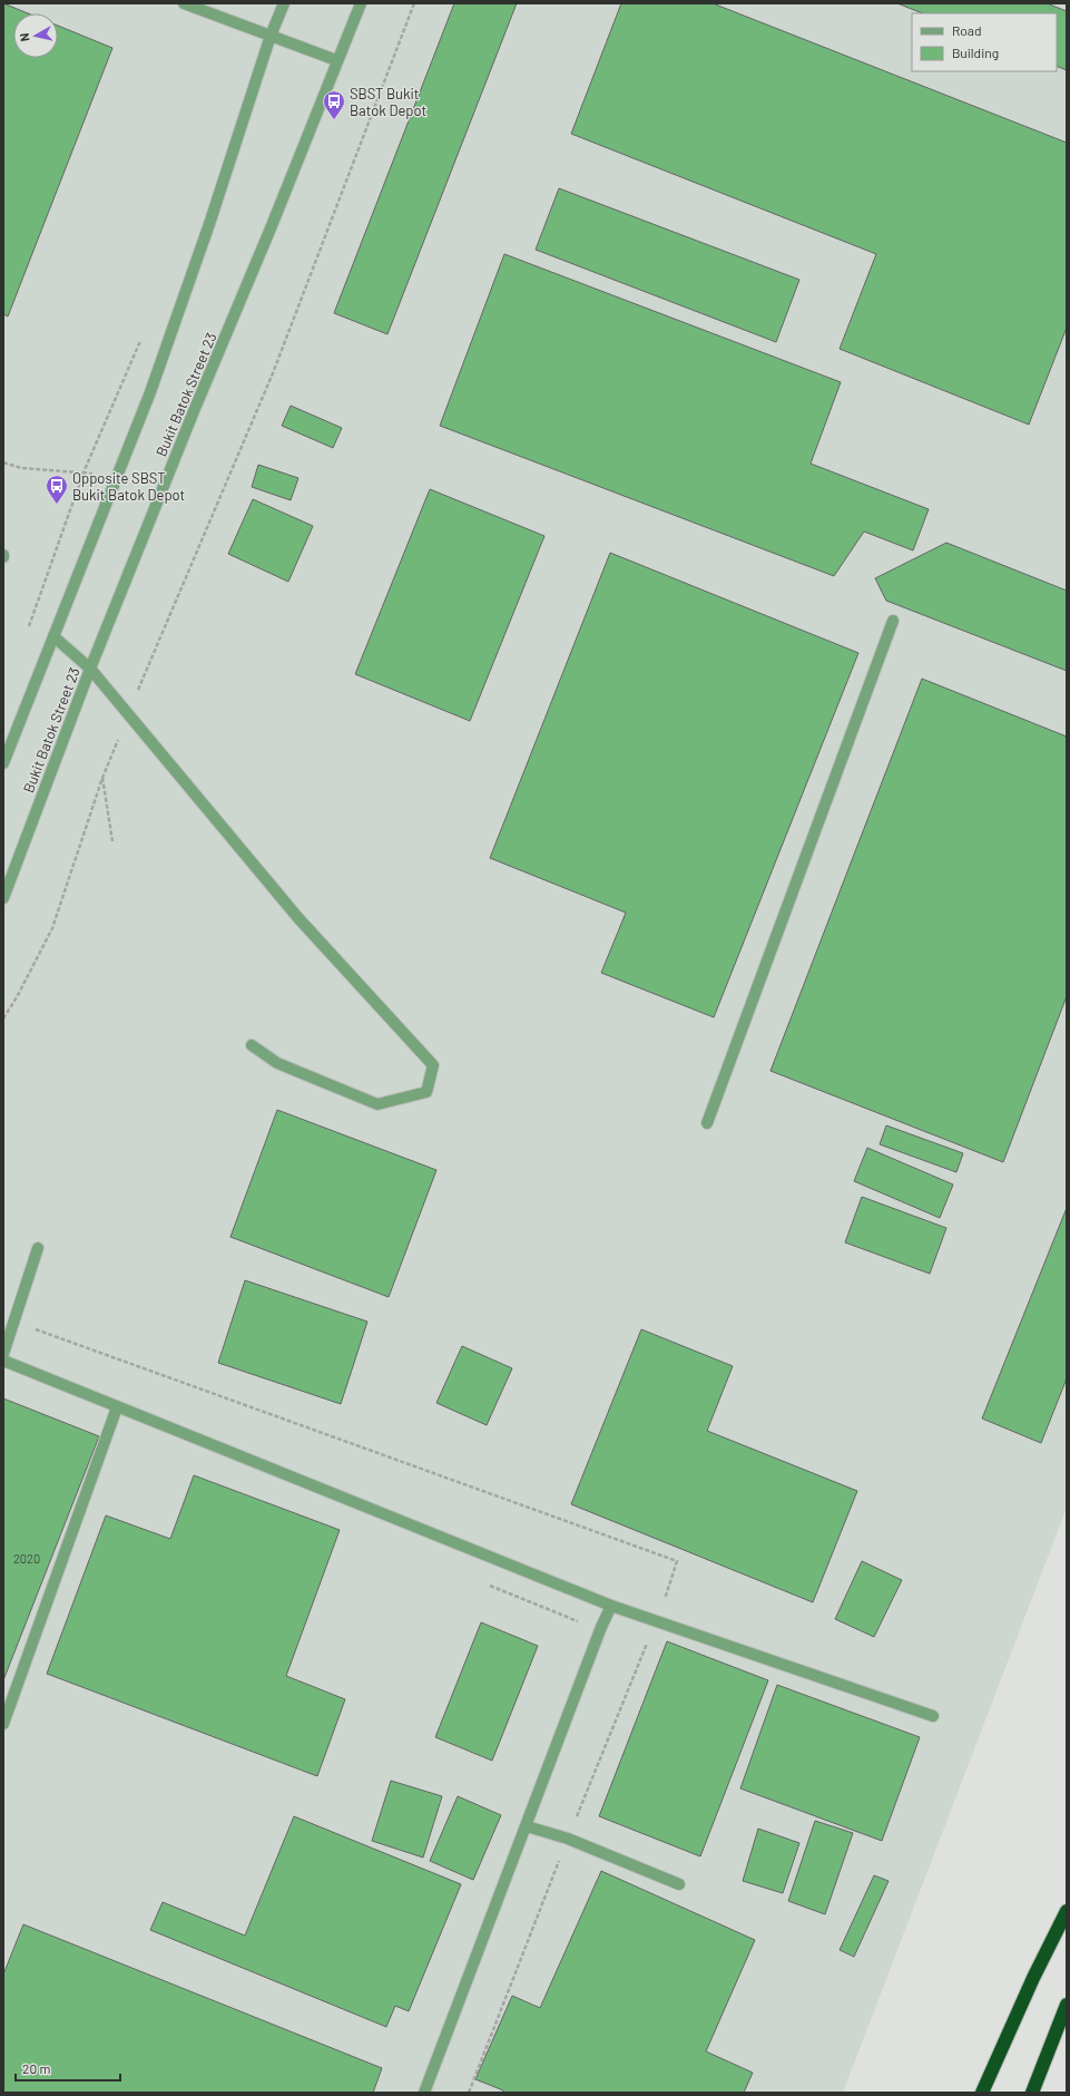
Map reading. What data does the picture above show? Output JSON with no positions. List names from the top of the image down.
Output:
{
  "streets": {
    "street": ["Bukit Batok Street 23"]
  },
  "places": {
    "bus stop": ["SBST Bukit Batok Depot", "Opposite SBST Bukit Batok Depot"]
  },
  "house_numbers": ["2020"],
  "legend": ["Road", "Building"],
  "scale_bar": "20 m",
  "north": "left"
}
